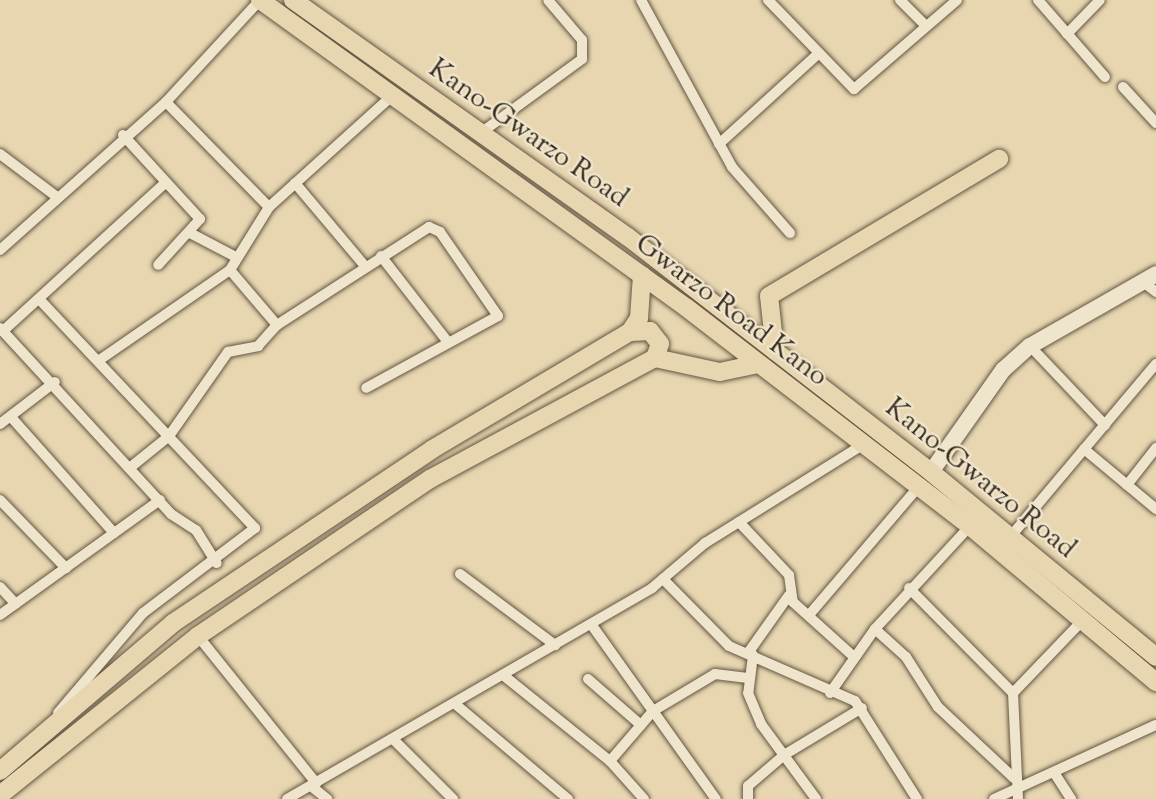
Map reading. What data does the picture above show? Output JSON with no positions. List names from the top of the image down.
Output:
{
  "streets": {
    "main road": ["Kano-Gwarzo Road", "Gwarzo Road Kano"]
  }
}
